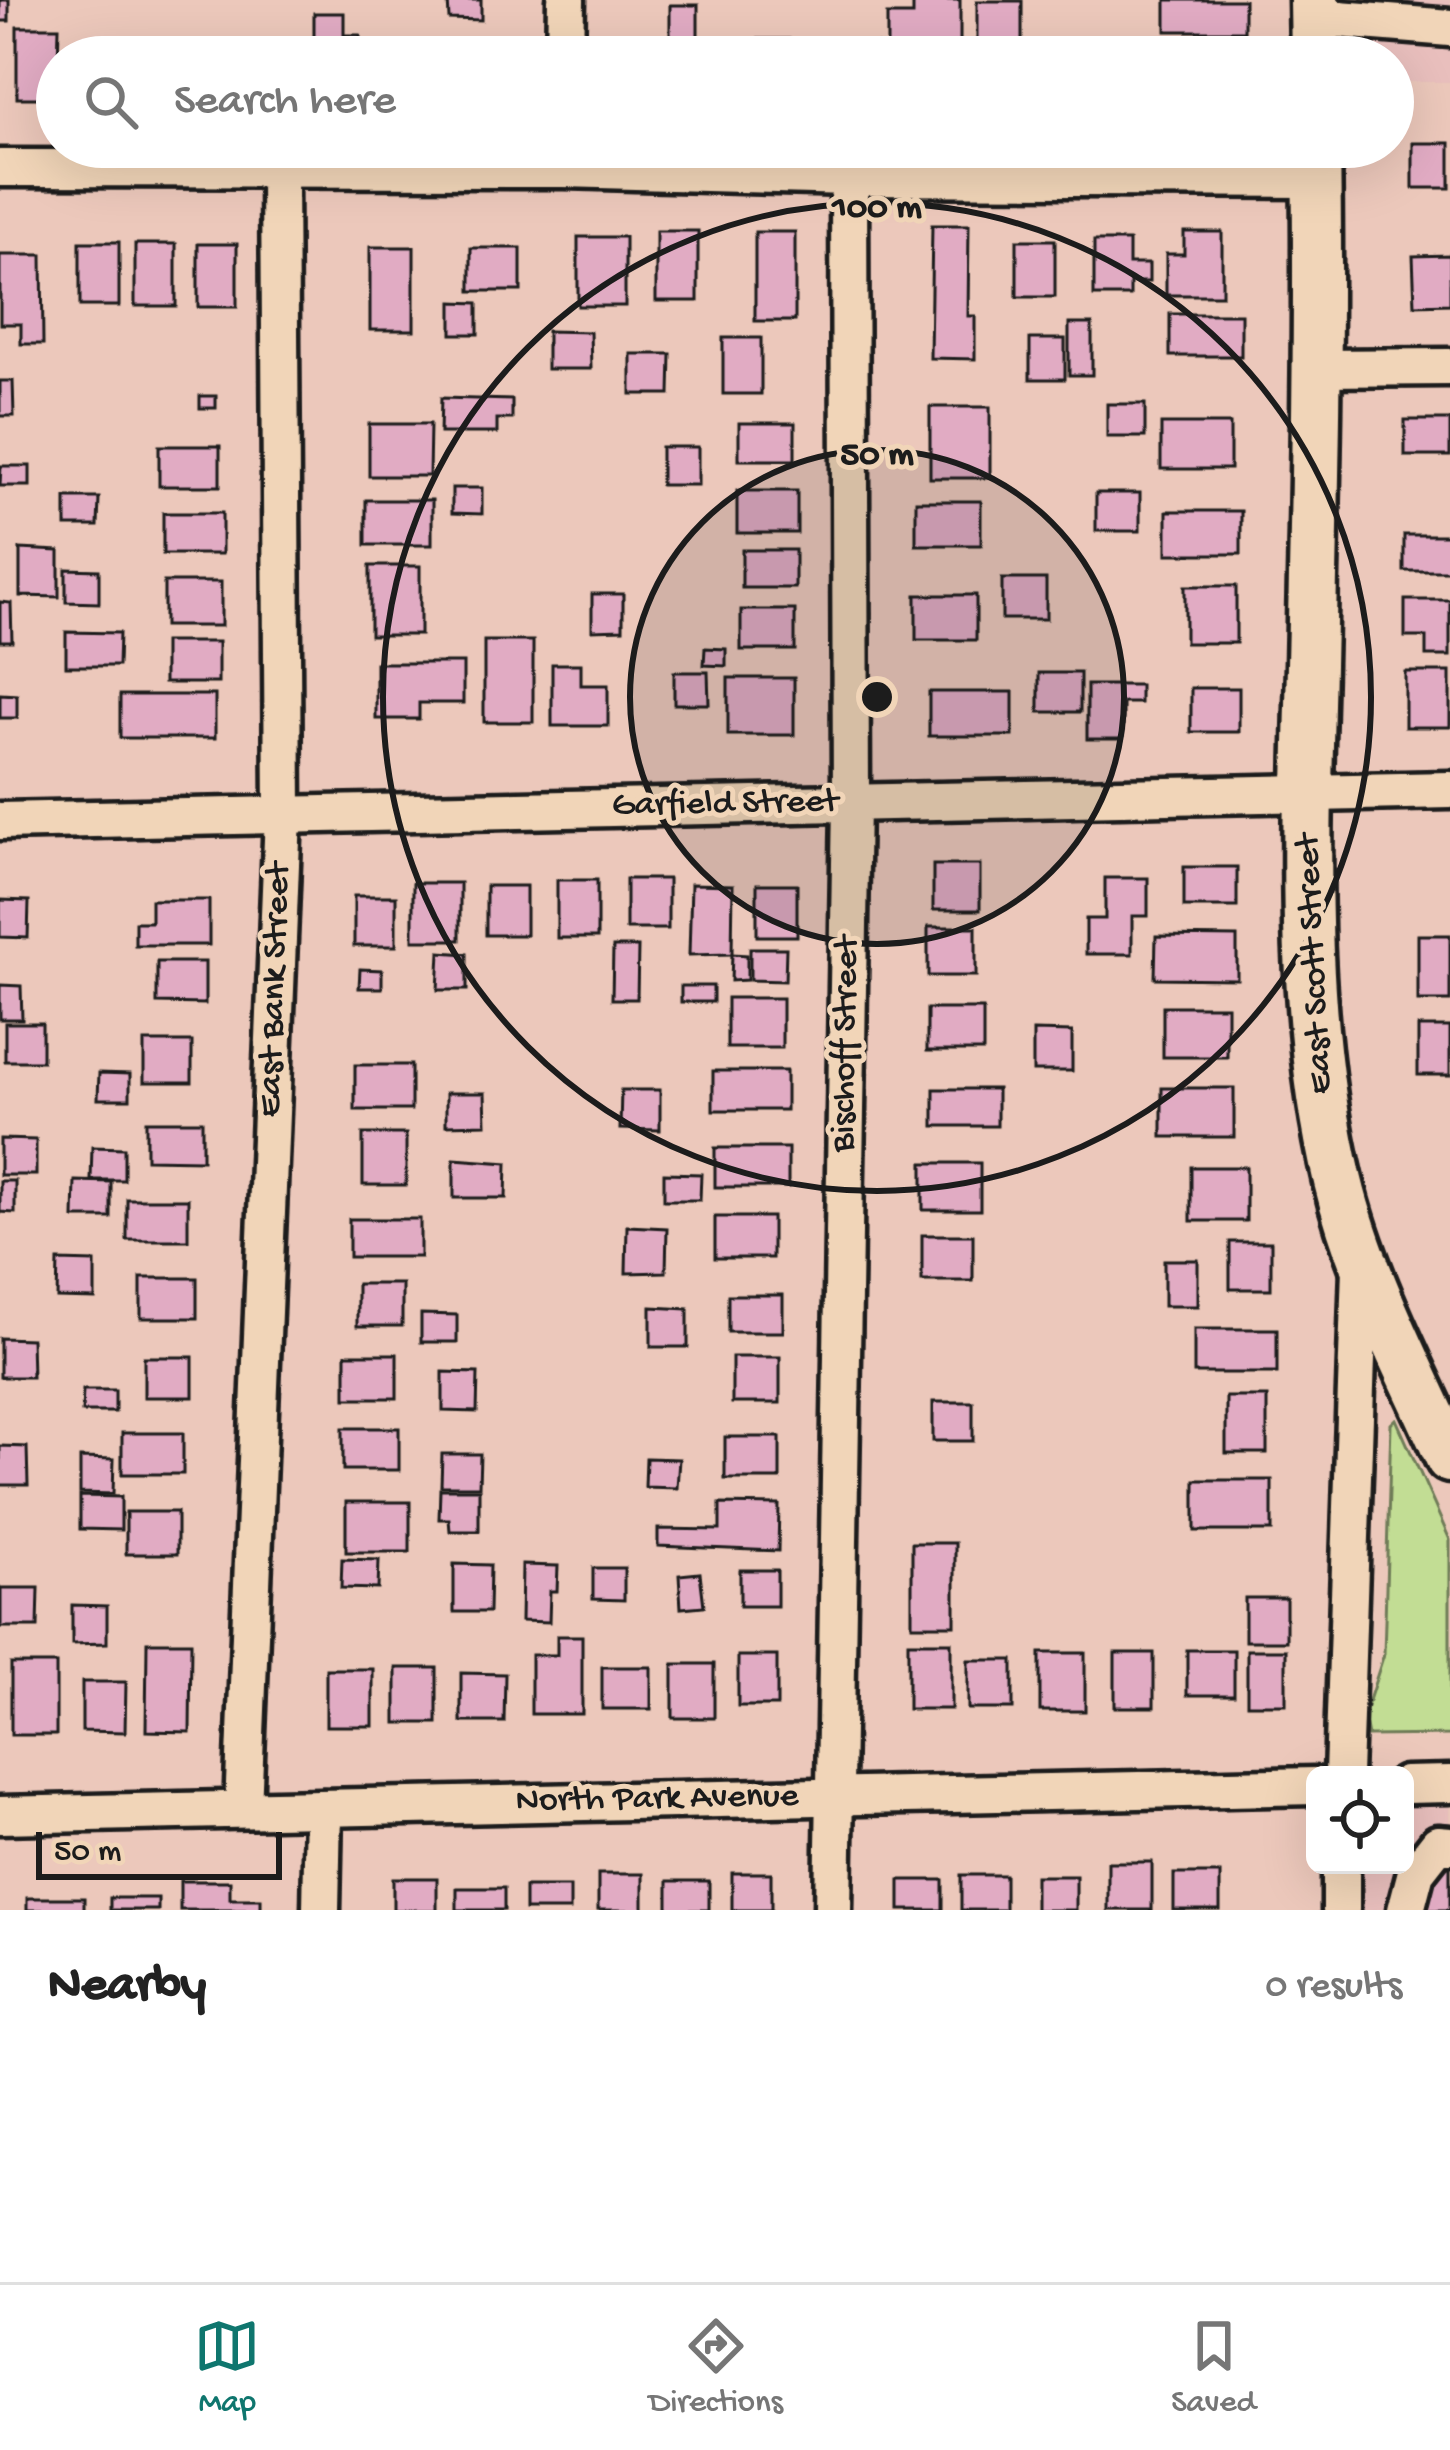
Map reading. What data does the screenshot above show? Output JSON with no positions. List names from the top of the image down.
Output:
{
  "streets": {
    "main road": ["East Scott Street"],
    "street": [
      "Garfield Street",
      "East Bank Street",
      "Bischoff Street",
      "North Park Avenue"
    ]
  },
  "crossings": [
    ["Garfield Street", "East Scott Street"],
    ["Garfield Street", "East Bank Street"],
    ["Garfield Street", "Bischoff Street"],
    ["East Bank Street", "North Park Avenue"],
    ["Bischoff Street", "North Park Avenue"]
  ],
  "scale_bar": "50 m",
  "page": {
    "search": "Search here",
    "scale": "50 m",
    "heading": ["Nearby", "0 results"],
    "nav": ["Map", "Directions", "Saved"]
  },
  "rings": ["100 m", "50 m"]
}
